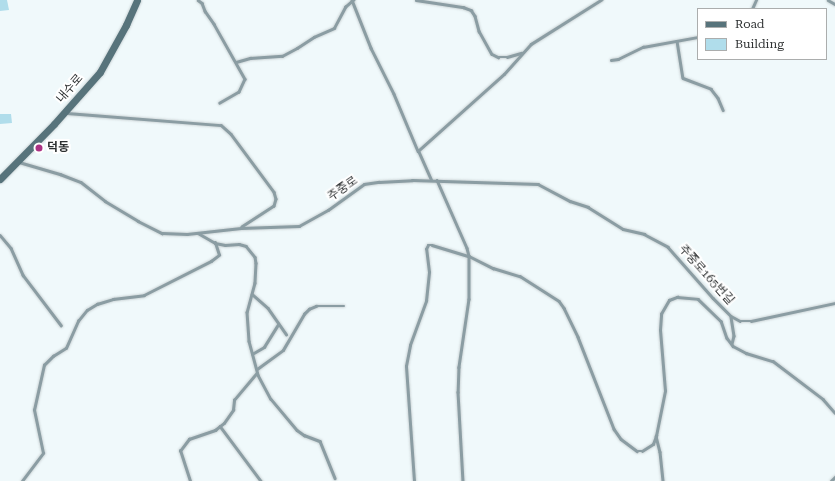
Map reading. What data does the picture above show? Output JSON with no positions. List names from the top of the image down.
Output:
{
  "streets": {
    "street": ["내수로"],
    "lane": ["주중로", "주중로165번길"]
  },
  "crossings": [
    ["내수로", "주중로"],
    ["주중로", "주중로165번길"]
  ],
  "places": ["덕동"],
  "legend": ["Road", "Building"]
}
